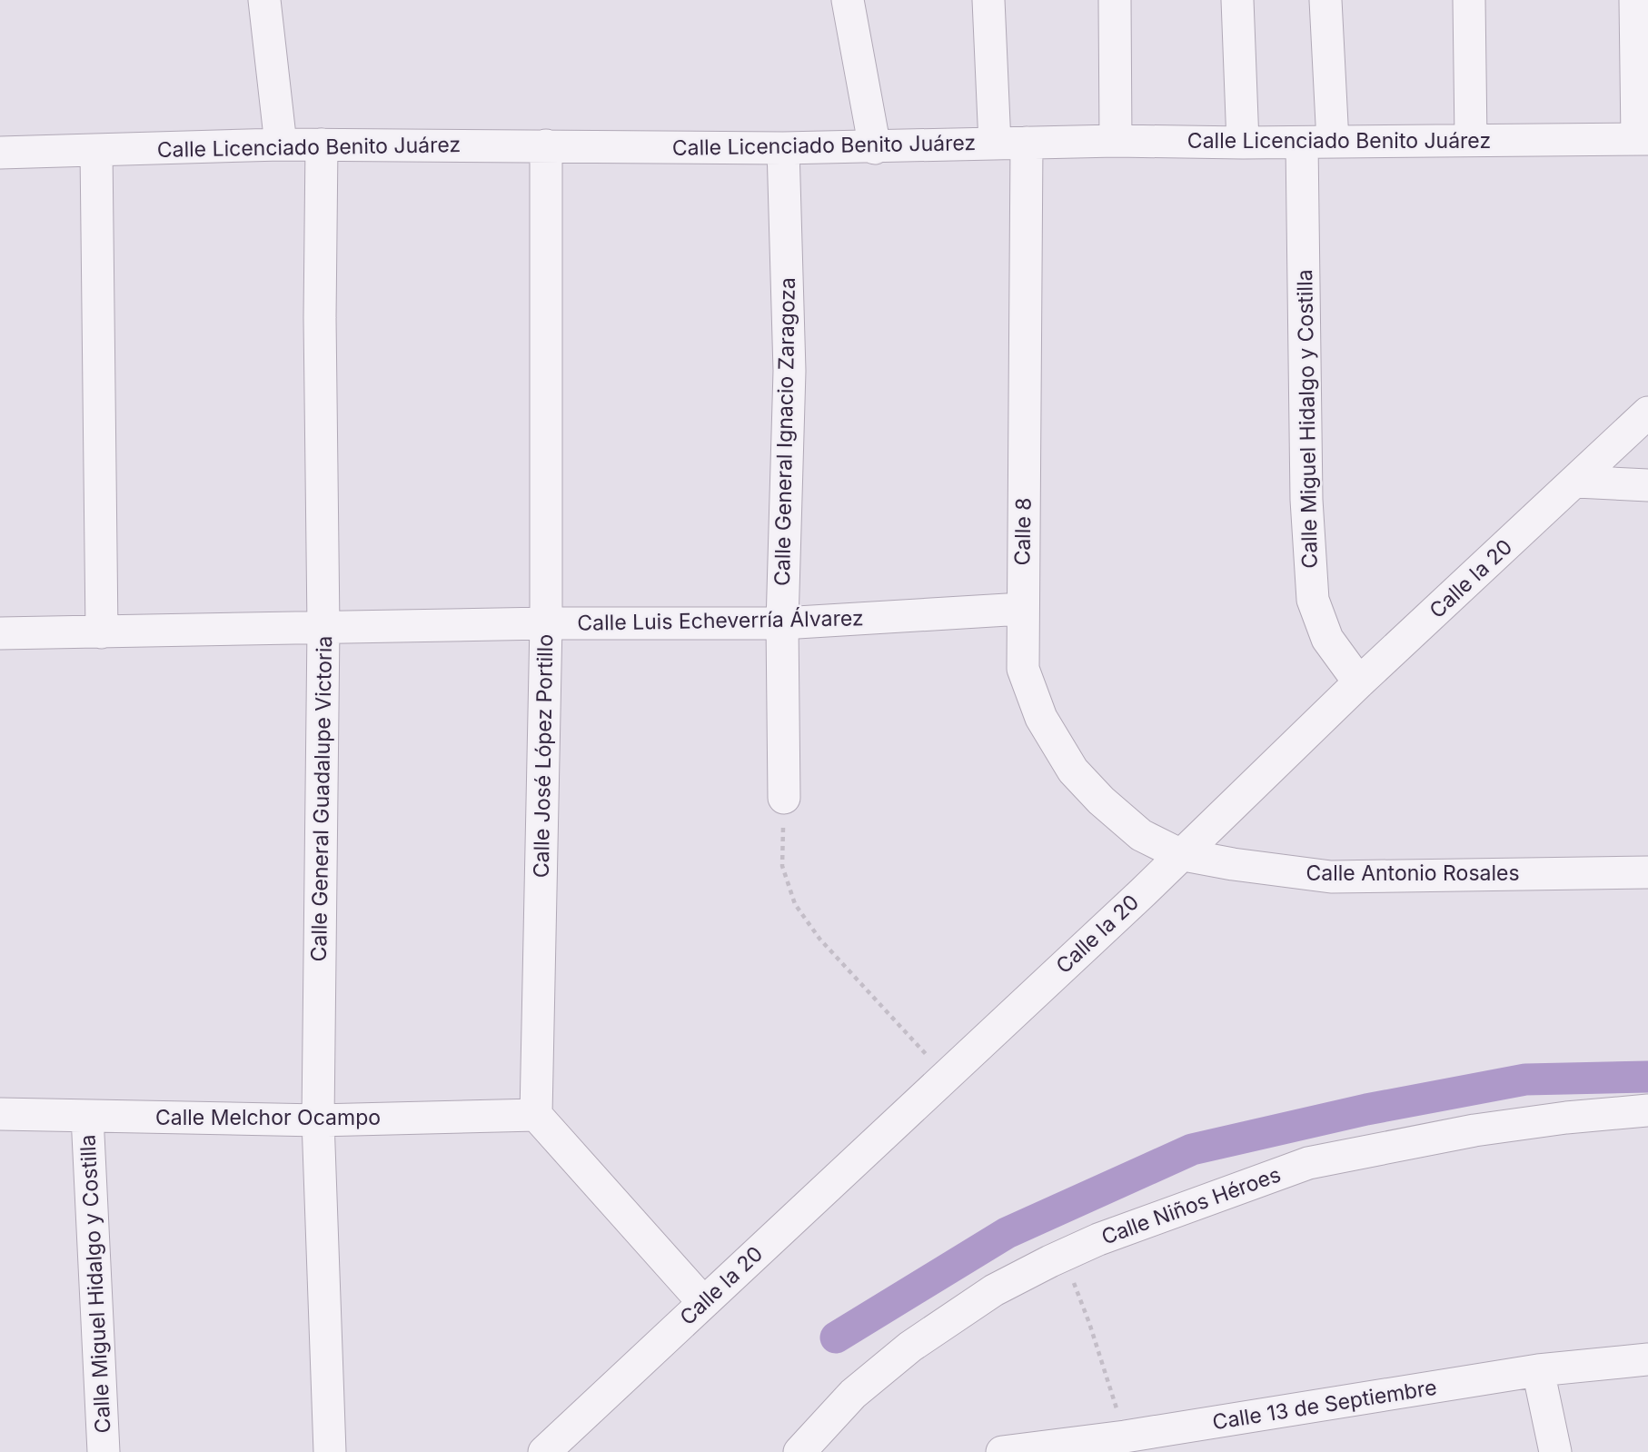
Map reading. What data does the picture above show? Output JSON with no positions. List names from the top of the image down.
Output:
{
  "streets": {
    "street": [
      "Calle Licenciado Benito Juárez",
      "Calle Miguel Hidalgo y Costilla",
      "Calle General Ignacio Zaragoza",
      "Calle 8",
      "Calle la 20",
      "Calle Luis Echeverría Álvarez",
      "Calle José López Portillo",
      "Calle General Guadalupe Victoria",
      "Calle Antonio Rosales",
      "Calle Melchor Ocampo",
      "Calle Niños Héroes",
      "Calle 13 de Septiembre"
    ]
  },
  "crossings": [
    ["Calle Licenciado Benito Juárez", "Calle Miguel Hidalgo y Costilla"],
    ["Calle Licenciado Benito Juárez", "Calle General Ignacio Zaragoza"],
    ["Calle Licenciado Benito Juárez", "Calle 8"],
    ["Calle Licenciado Benito Juárez", "Calle José López Portillo"],
    ["Calle Licenciado Benito Juárez", "Calle General Guadalupe Victoria"],
    ["Calle Miguel Hidalgo y Costilla", "Calle la 20"],
    ["Calle Miguel Hidalgo y Costilla", "Calle Melchor Ocampo"],
    ["Calle General Ignacio Zaragoza", "Calle Luis Echeverría Álvarez"],
    ["Calle 8", "Calle la 20"],
    ["Calle 8", "Calle Luis Echeverría Álvarez"],
    ["Calle 8", "Calle Antonio Rosales"],
    ["Calle la 20", "Calle Antonio Rosales"],
    ["Calle Luis Echeverría Álvarez", "Calle José López Portillo"],
    ["Calle Luis Echeverría Álvarez", "Calle General Guadalupe Victoria"],
    ["Calle José López Portillo", "Calle Melchor Ocampo"],
    ["Calle General Guadalupe Victoria", "Calle Melchor Ocampo"]
  ]
}
